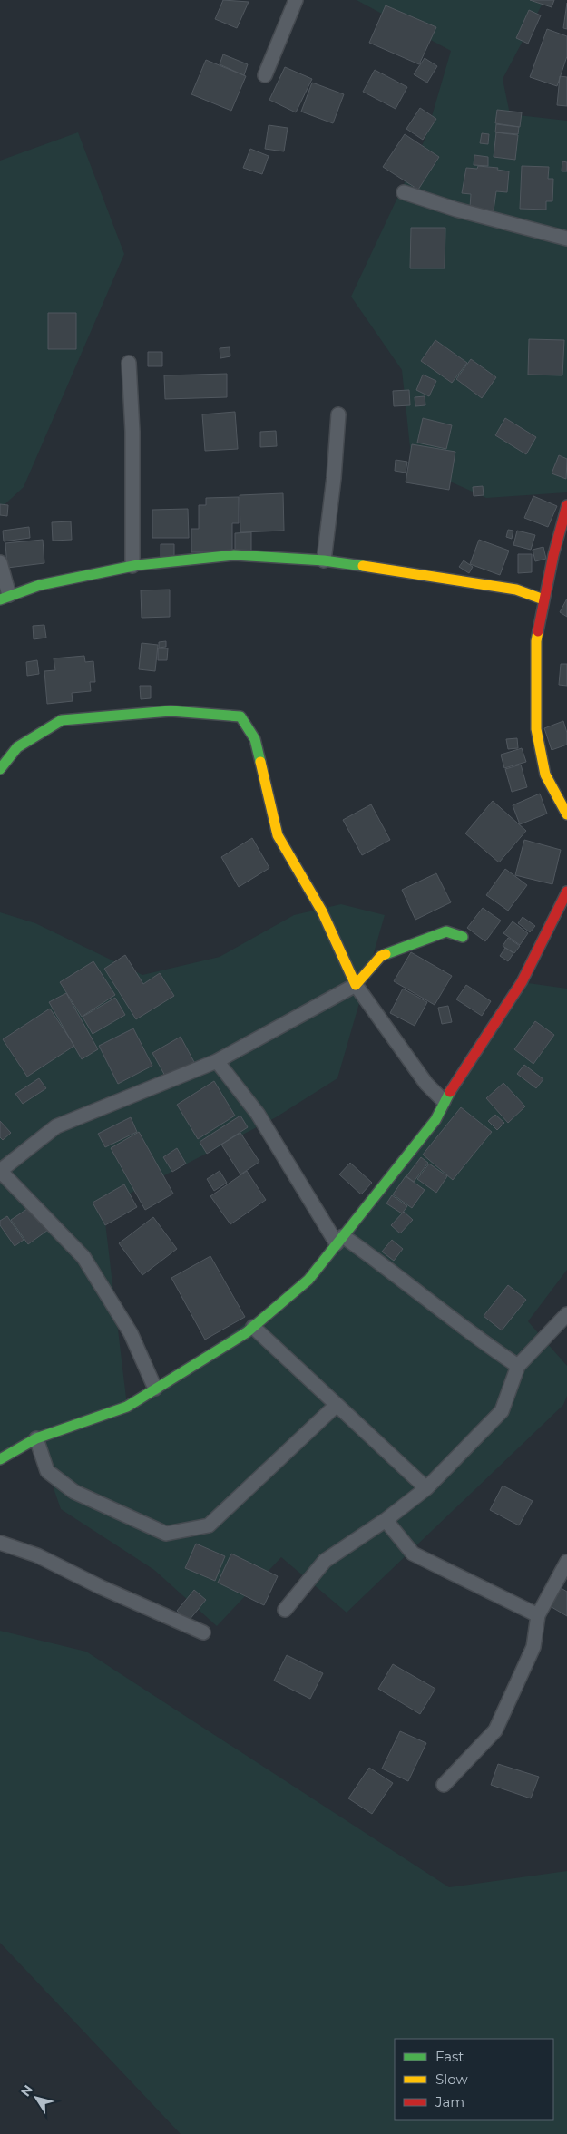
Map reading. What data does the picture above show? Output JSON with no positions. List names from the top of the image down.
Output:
{
  "legend": ["Fast", "Slow", "Jam"],
  "north": "top left"
}
